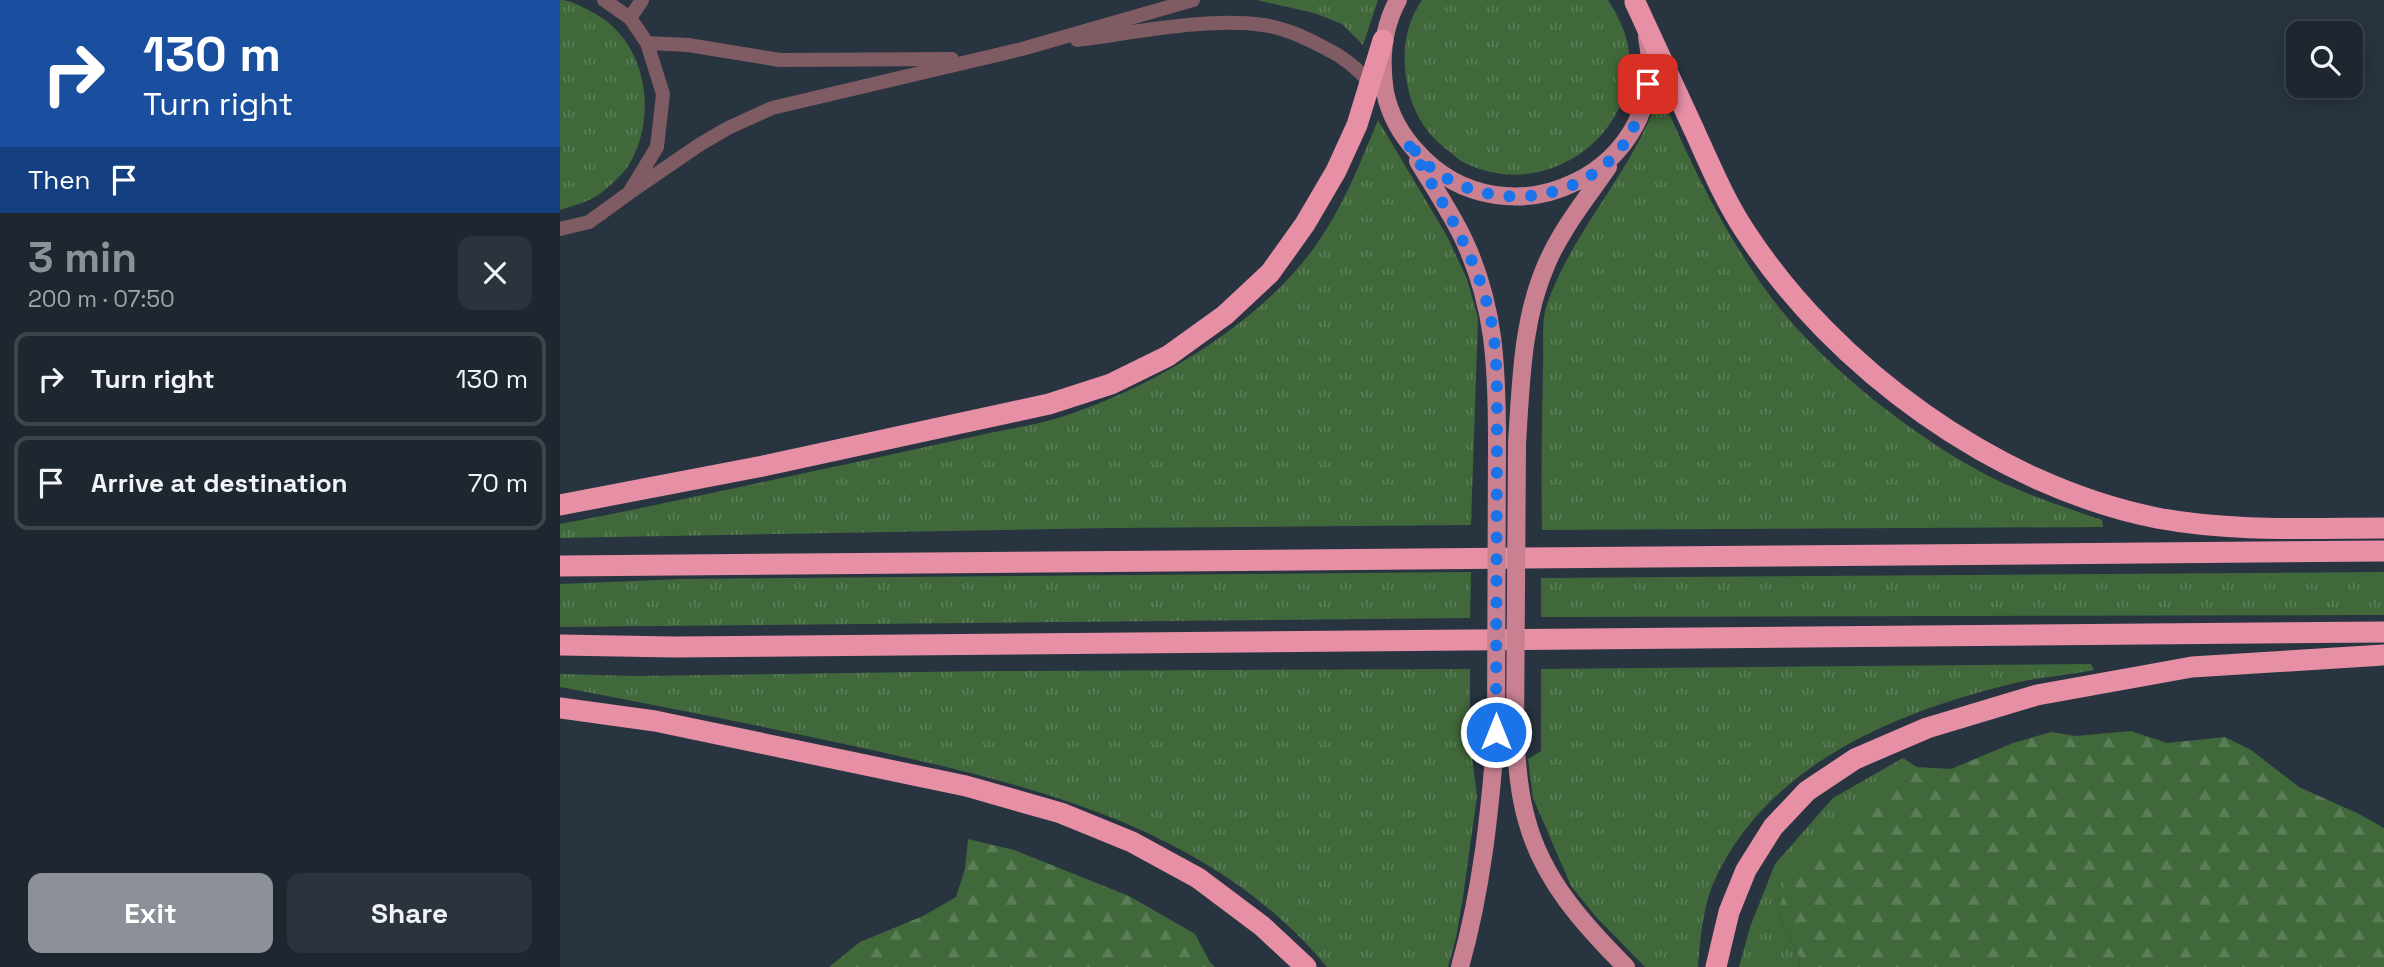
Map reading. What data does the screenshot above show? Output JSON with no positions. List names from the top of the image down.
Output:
{
  "page": {
    "turn": ["130 m", "Turn right"],
    "then": "Then",
    "heading": ["3 min", "200 m · 07:50"],
    "list": [
      {
        "name": "Turn right",
        "value": "130 m"
      },
      {
        "name": "Arrive at destination",
        "value": "70 m"
      }
    ],
    "buttons": ["Exit", "Share"]
  }
}
